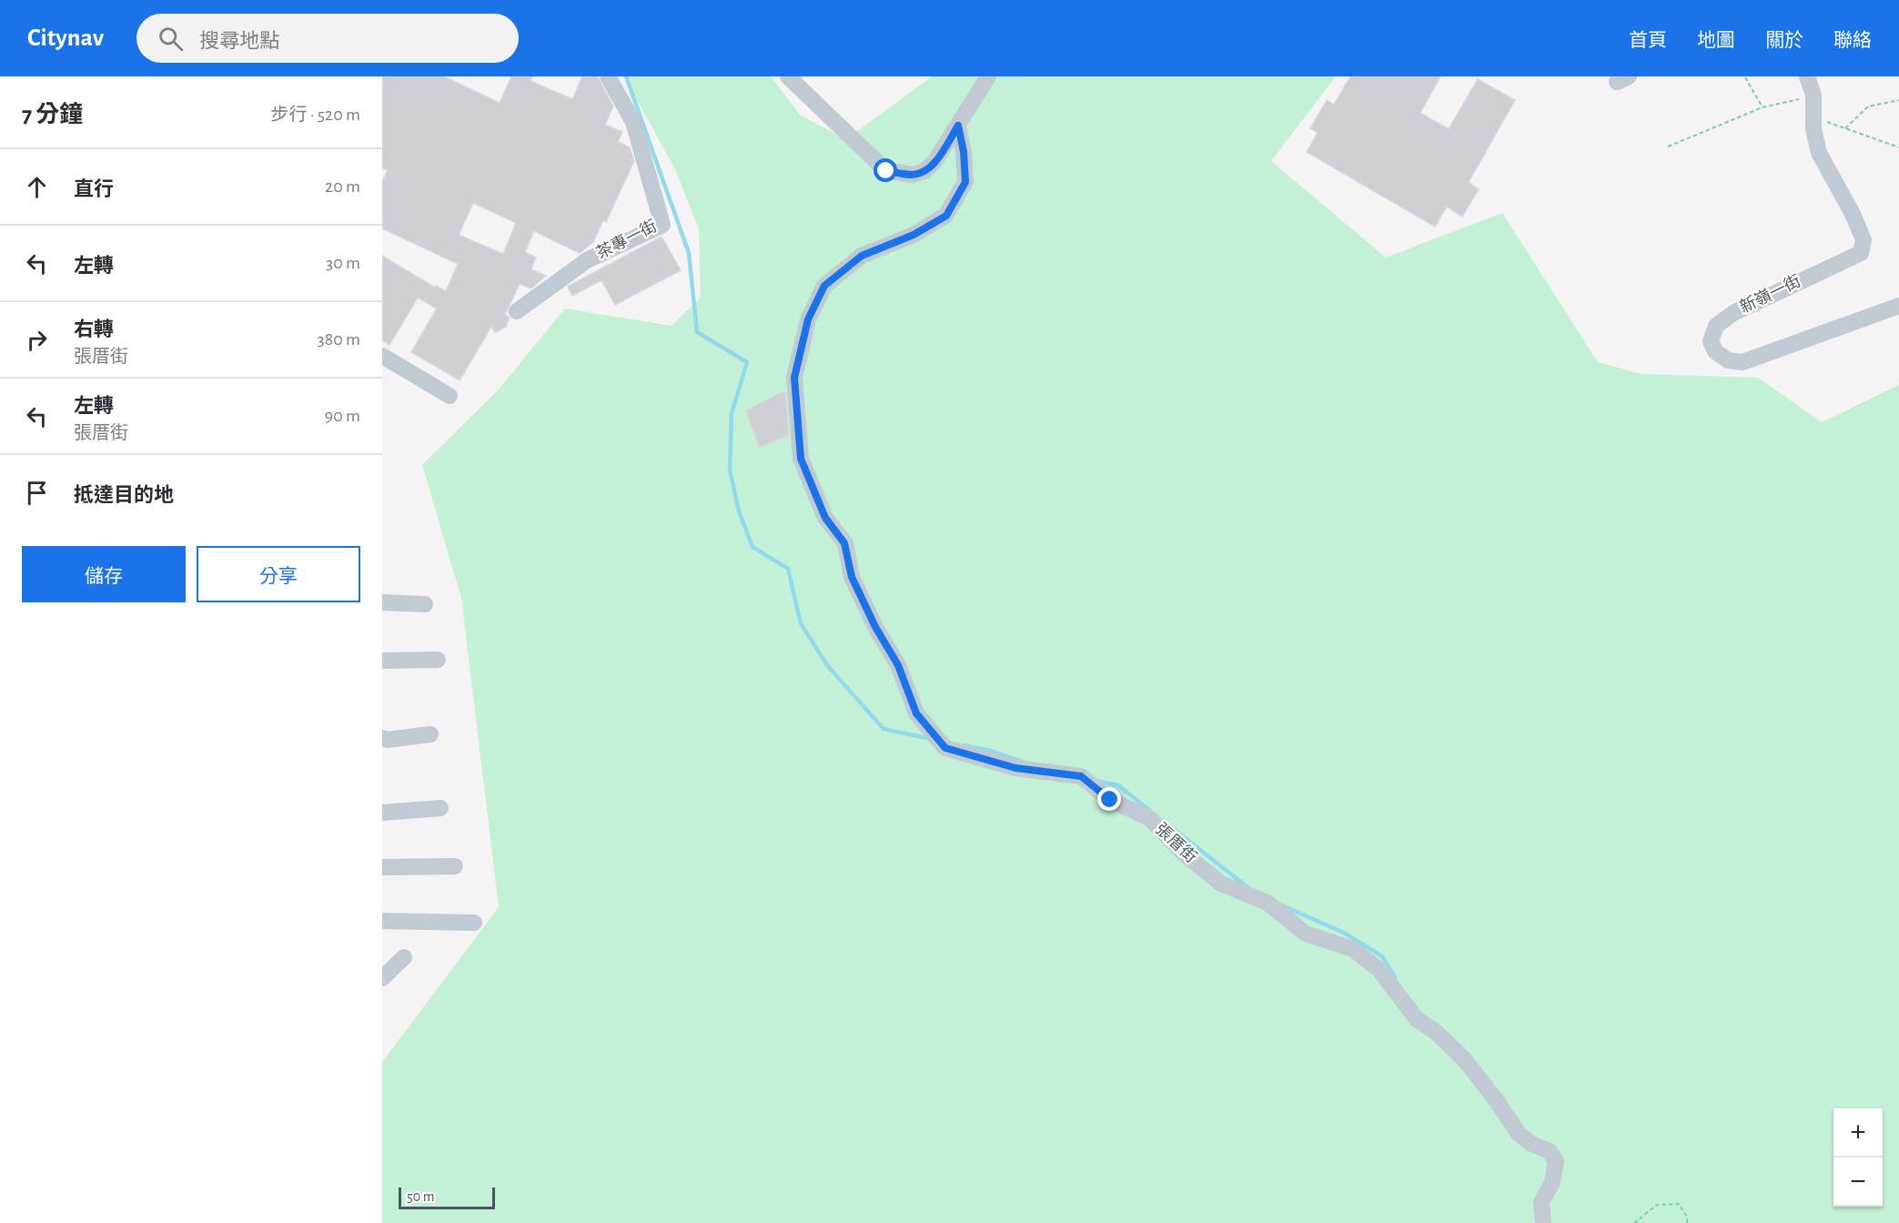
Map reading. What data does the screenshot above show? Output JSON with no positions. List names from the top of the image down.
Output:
{
  "streets": {
    "street": ["茶專一街", "新嶺一街", "張厝街"]
  },
  "scale_bar": "50 m",
  "page": {
    "header": "Citynav",
    "search": "搜尋地點",
    "nav": [
      "首頁",
      "地圖",
      "關於",
      "聯絡"
    ],
    "heading": ["7 分鐘", "步行 · 520 m"],
    "list": [
      ["直行", "20 m"],
      ["左轉", "30 m"],
      ["右轉", "張厝街", "380 m"],
      ["左轉", "張厝街", "90 m"],
      "抵達目的地"
    ],
    "buttons": ["儲存", "分享"],
    "map_buttons": ["+", "−"],
    "scale": "50 m"
  }
}
